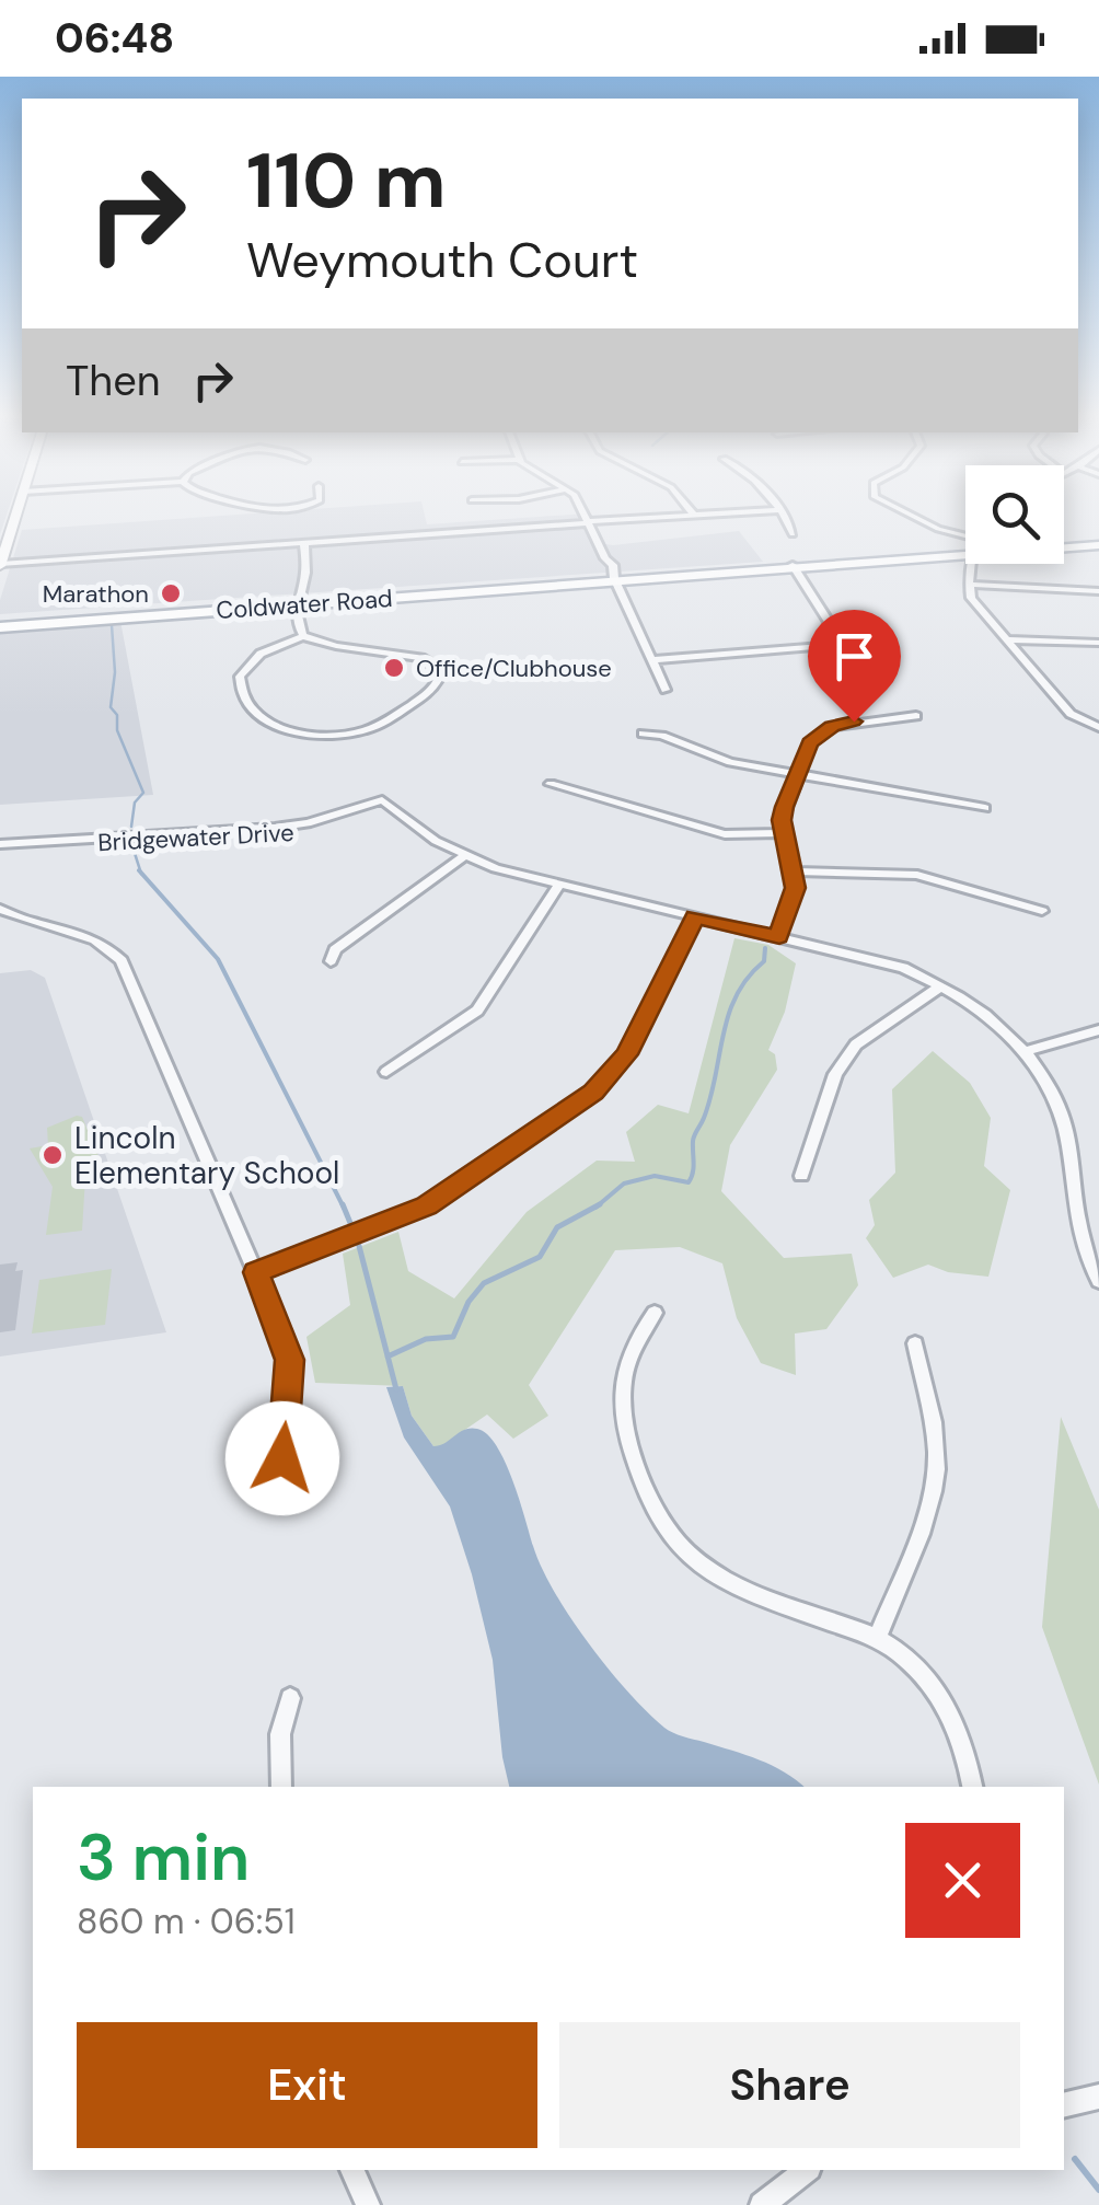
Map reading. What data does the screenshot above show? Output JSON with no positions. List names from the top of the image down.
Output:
{
  "streets": {
    "main road": ["Coldwater Road"],
    "street": ["Bridgewater Drive"]
  },
  "places": ["Marathon", "Office/Clubhouse", "Lincoln Elementary School"],
  "page": {
    "status": "06:48",
    "turn": ["110 m", "Weymouth Court"],
    "then": "Then",
    "heading": ["3 min", "860 m · 06:51"],
    "buttons": ["Exit", "Share"]
  }
}
